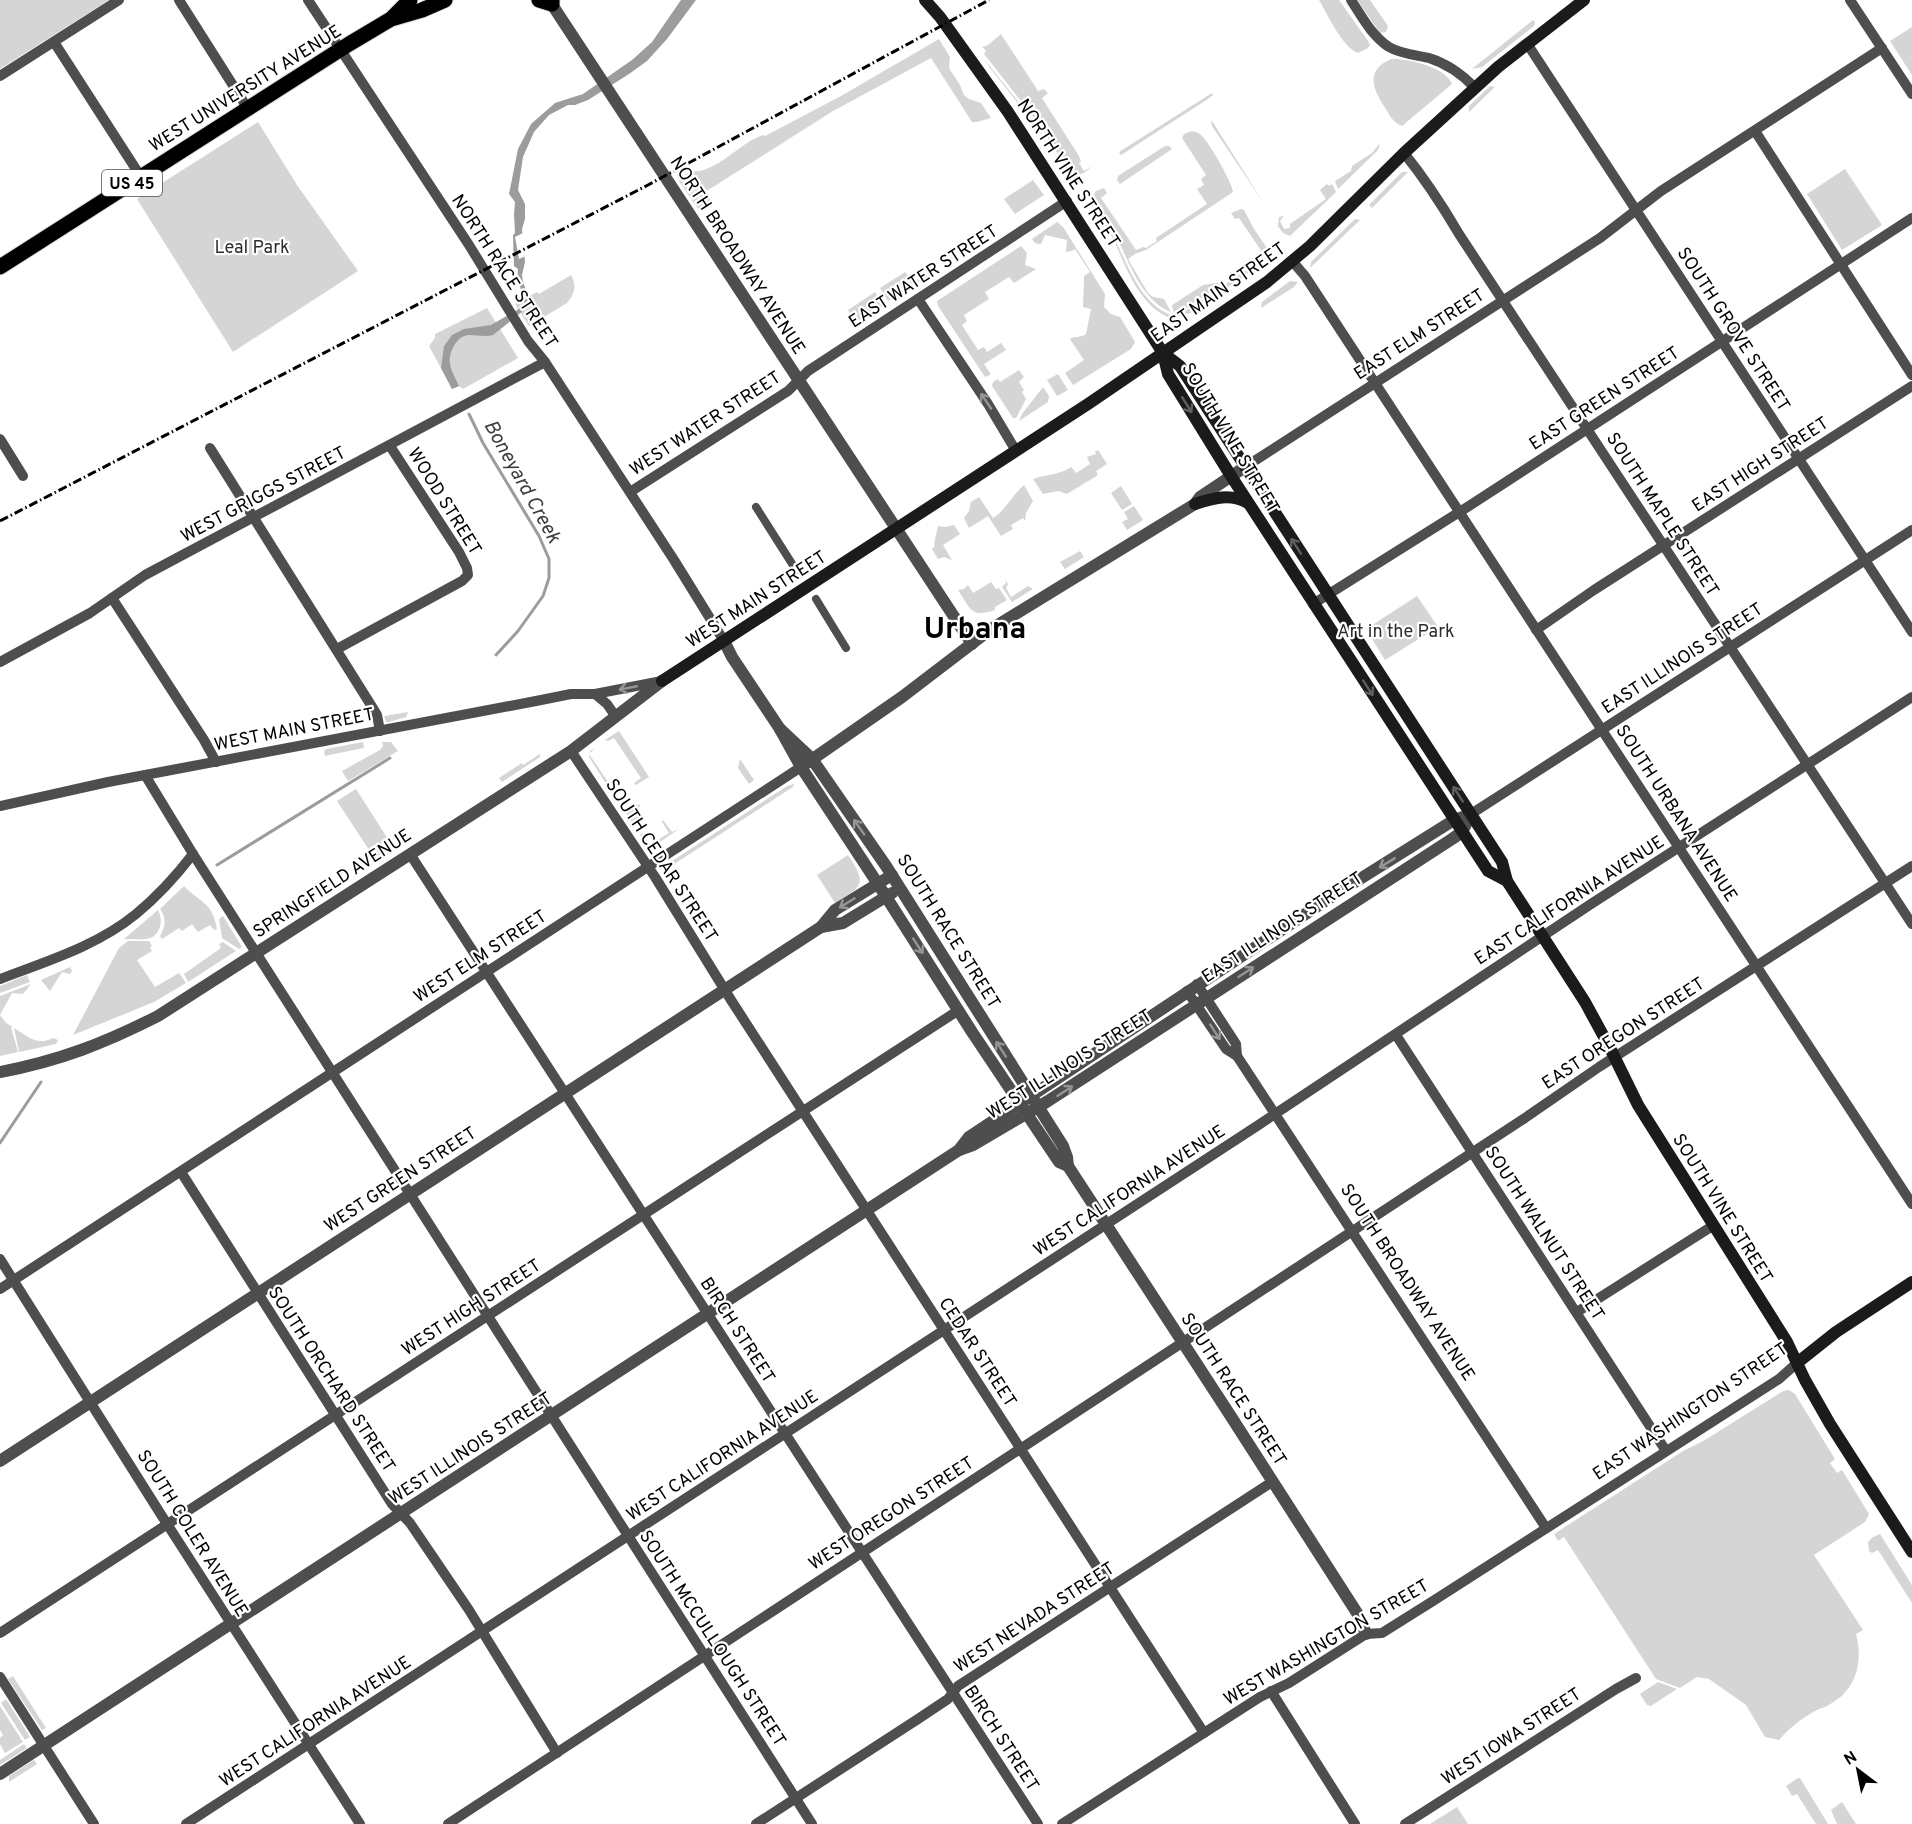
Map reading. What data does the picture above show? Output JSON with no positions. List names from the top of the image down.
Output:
{
  "streets": {
    "main road": [
      "WEST UNIVERSITY AVENUE",
      "NORTH VINE STREET",
      "US 45",
      "EAST MAIN STREET",
      "SOUTH VINE STREET",
      "WEST MAIN STREET",
      "EAST WASHINGTON STREET"
    ],
    "street": [
      "NORTH BROADWAY AVENUE",
      "NORTH RACE STREET",
      "EAST WATER STREET",
      "SOUTH GROVE STREET",
      "EAST ELM STREET",
      "EAST GREEN STREET",
      "WEST WATER STREET",
      "EAST HIGH STREET",
      "WEST GRIGGS STREET",
      "WOOD STREET",
      "SOUTH MAPLE STREET",
      "EAST ILLINOIS STREET",
      "SOUTH URBANA AVENUE",
      "SOUTH CEDAR STREET",
      "SPRINGFIELD AVENUE",
      "EAST CALIFORNIA AVENUE",
      "SOUTH RACE STREET",
      "WEST ELM STREET",
      "EAST OREGON STREET",
      "WEST ILLINOIS STREET",
      "WEST GREEN STREET",
      "WEST CALIFORNIA AVENUE",
      "SOUTH WALNUT STREET",
      "SOUTH BROADWAY AVENUE",
      "WEST HIGH STREET",
      "BIRCH STREET",
      "CEDAR STREET",
      "SOUTH ORCHARD STREET",
      "WEST OREGON STREET",
      "SOUTH COLER AVENUE",
      "WEST NEVADA STREET",
      "SOUTH MCCULLOUGH STREET",
      "WEST WASHINGTON STREET",
      "WEST IOWA STREET"
    ]
  },
  "crossings": [
    ["WEST UNIVERSITY AVENUE", "NORTH RACE STREET"],
    ["NORTH VINE STREET", "EAST WATER STREET"],
    ["NORTH VINE STREET", "EAST MAIN STREET"],
    ["NORTH VINE STREET", "SOUTH VINE STREET"],
    ["NORTH BROADWAY AVENUE", "EAST WATER STREET"],
    ["NORTH BROADWAY AVENUE", "EAST MAIN STREET"],
    ["NORTH BROADWAY AVENUE", "WEST WATER STREET"],
    ["NORTH BROADWAY AVENUE", "WEST MAIN STREET"],
    ["NORTH RACE STREET", "WEST WATER STREET"],
    ["NORTH RACE STREET", "WEST GRIGGS STREET"],
    ["NORTH RACE STREET", "SOUTH RACE STREET"],
    ["EAST WATER STREET", "WEST WATER STREET"],
    ["EAST MAIN STREET", "SOUTH GROVE STREET"],
    ["EAST MAIN STREET", "SOUTH VINE STREET"],
    ["EAST MAIN STREET", "SOUTH MAPLE STREET"],
    ["EAST MAIN STREET", "WEST MAIN STREET"],
    ["EAST MAIN STREET", "SOUTH URBANA AVENUE"],
    ["SOUTH GROVE STREET", "EAST ELM STREET"],
    ["SOUTH GROVE STREET", "EAST GREEN STREET"],
    ["SOUTH GROVE STREET", "EAST HIGH STREET"],
    ["SOUTH GROVE STREET", "EAST ILLINOIS STREET"],
    ["EAST ELM STREET", "SOUTH VINE STREET"],
    ["EAST ELM STREET", "SOUTH MAPLE STREET"],
    ["EAST ELM STREET", "SOUTH URBANA AVENUE"],
    ["EAST ELM STREET", "WEST ELM STREET"],
    ["EAST GREEN STREET", "SOUTH VINE STREET"],
    ["EAST GREEN STREET", "SOUTH MAPLE STREET"],
    ["EAST GREEN STREET", "SOUTH URBANA AVENUE"],
    ["SOUTH VINE STREET", "EAST ILLINOIS STREET"],
    ["SOUTH VINE STREET", "EAST CALIFORNIA AVENUE"],
    ["SOUTH VINE STREET", "EAST OREGON STREET"],
    ["SOUTH VINE STREET", "EAST WASHINGTON STREET"],
    ["EAST HIGH STREET", "SOUTH MAPLE STREET"],
    ["EAST HIGH STREET", "SOUTH URBANA AVENUE"],
    ["WEST GRIGGS STREET", "WOOD STREET"],
    ["SOUTH MAPLE STREET", "EAST ILLINOIS STREET"],
    ["SOUTH MAPLE STREET", "EAST CALIFORNIA AVENUE"],
    ["SOUTH MAPLE STREET", "EAST OREGON STREET"],
    ["WEST MAIN STREET", "SPRINGFIELD AVENUE"],
    ["WEST MAIN STREET", "SOUTH RACE STREET"],
    ["WEST MAIN STREET", "SOUTH MCCULLOUGH STREET"],
    ["EAST ILLINOIS STREET", "SOUTH URBANA AVENUE"],
    ["EAST ILLINOIS STREET", "WEST ILLINOIS STREET"],
    ["EAST ILLINOIS STREET", "SOUTH BROADWAY AVENUE"],
    ["SOUTH URBANA AVENUE", "EAST CALIFORNIA AVENUE"],
    ["SOUTH URBANA AVENUE", "EAST OREGON STREET"],
    ["SOUTH CEDAR STREET", "SPRINGFIELD AVENUE"],
    ["SOUTH CEDAR STREET", "WEST ELM STREET"],
    ["SOUTH CEDAR STREET", "WEST GREEN STREET"],
    ["SOUTH CEDAR STREET", "CEDAR STREET"],
    ["SPRINGFIELD AVENUE", "BIRCH STREET"],
    ["SPRINGFIELD AVENUE", "SOUTH MCCULLOUGH STREET"],
    ["EAST CALIFORNIA AVENUE", "WEST CALIFORNIA AVENUE"],
    ["EAST CALIFORNIA AVENUE", "SOUTH WALNUT STREET"],
    ["EAST CALIFORNIA AVENUE", "SOUTH BROADWAY AVENUE"],
    ["SOUTH RACE STREET", "WEST ELM STREET"],
    ["SOUTH RACE STREET", "WEST ILLINOIS STREET"],
    ["SOUTH RACE STREET", "WEST GREEN STREET"],
    ["SOUTH RACE STREET", "WEST CALIFORNIA AVENUE"],
    ["SOUTH RACE STREET", "WEST HIGH STREET"],
    ["SOUTH RACE STREET", "WEST OREGON STREET"],
    ["SOUTH RACE STREET", "WEST NEVADA STREET"],
    ["SOUTH RACE STREET", "WEST WASHINGTON STREET"],
    ["WEST ELM STREET", "BIRCH STREET"],
    ["WEST ELM STREET", "SOUTH ORCHARD STREET"],
    ["WEST ELM STREET", "SOUTH COLER AVENUE"],
    ["WEST ELM STREET", "SOUTH MCCULLOUGH STREET"],
    ["EAST OREGON STREET", "SOUTH WALNUT STREET"],
    ["EAST OREGON STREET", "SOUTH BROADWAY AVENUE"],
    ["EAST OREGON STREET", "WEST OREGON STREET"],
    ["WEST ILLINOIS STREET", "SOUTH BROADWAY AVENUE"],
    ["WEST ILLINOIS STREET", "BIRCH STREET"],
    ["WEST ILLINOIS STREET", "CEDAR STREET"],
    ["WEST ILLINOIS STREET", "SOUTH ORCHARD STREET"],
    ["WEST ILLINOIS STREET", "SOUTH COLER AVENUE"],
    ["WEST ILLINOIS STREET", "SOUTH MCCULLOUGH STREET"],
    ["WEST GREEN STREET", "BIRCH STREET"],
    ["WEST GREEN STREET", "CEDAR STREET"],
    ["WEST GREEN STREET", "SOUTH ORCHARD STREET"],
    ["WEST GREEN STREET", "SOUTH COLER AVENUE"],
    ["WEST GREEN STREET", "SOUTH MCCULLOUGH STREET"],
    ["WEST CALIFORNIA AVENUE", "SOUTH BROADWAY AVENUE"],
    ["WEST CALIFORNIA AVENUE", "BIRCH STREET"],
    ["WEST CALIFORNIA AVENUE", "CEDAR STREET"],
    ["WEST CALIFORNIA AVENUE", "SOUTH ORCHARD STREET"],
    ["WEST CALIFORNIA AVENUE", "SOUTH COLER AVENUE"],
    ["WEST CALIFORNIA AVENUE", "SOUTH MCCULLOUGH STREET"],
    ["SOUTH WALNUT STREET", "EAST WASHINGTON STREET"],
    ["SOUTH BROADWAY AVENUE", "EAST WASHINGTON STREET"],
    ["SOUTH BROADWAY AVENUE", "WEST OREGON STREET"],
    ["SOUTH BROADWAY AVENUE", "WEST WASHINGTON STREET"],
    ["WEST HIGH STREET", "BIRCH STREET"],
    ["WEST HIGH STREET", "CEDAR STREET"],
    ["WEST HIGH STREET", "SOUTH ORCHARD STREET"],
    ["WEST HIGH STREET", "SOUTH COLER AVENUE"],
    ["WEST HIGH STREET", "SOUTH MCCULLOUGH STREET"],
    ["BIRCH STREET", "WEST OREGON STREET"],
    ["BIRCH STREET", "WEST NEVADA STREET"],
    ["CEDAR STREET", "WEST OREGON STREET"],
    ["CEDAR STREET", "WEST NEVADA STREET"],
    ["CEDAR STREET", "WEST WASHINGTON STREET"],
    ["SOUTH ORCHARD STREET", "WEST OREGON STREET"],
    ["EAST WASHINGTON STREET", "WEST WASHINGTON STREET"],
    ["WEST OREGON STREET", "SOUTH MCCULLOUGH STREET"],
    ["WEST NEVADA STREET", "SOUTH MCCULLOUGH STREET"]
  ],
  "districts": ["Urbana"],
  "water": ["Boneyard Creek"],
  "parks": ["Leal Park", "Art in the Park"],
  "north": "top left"
}
